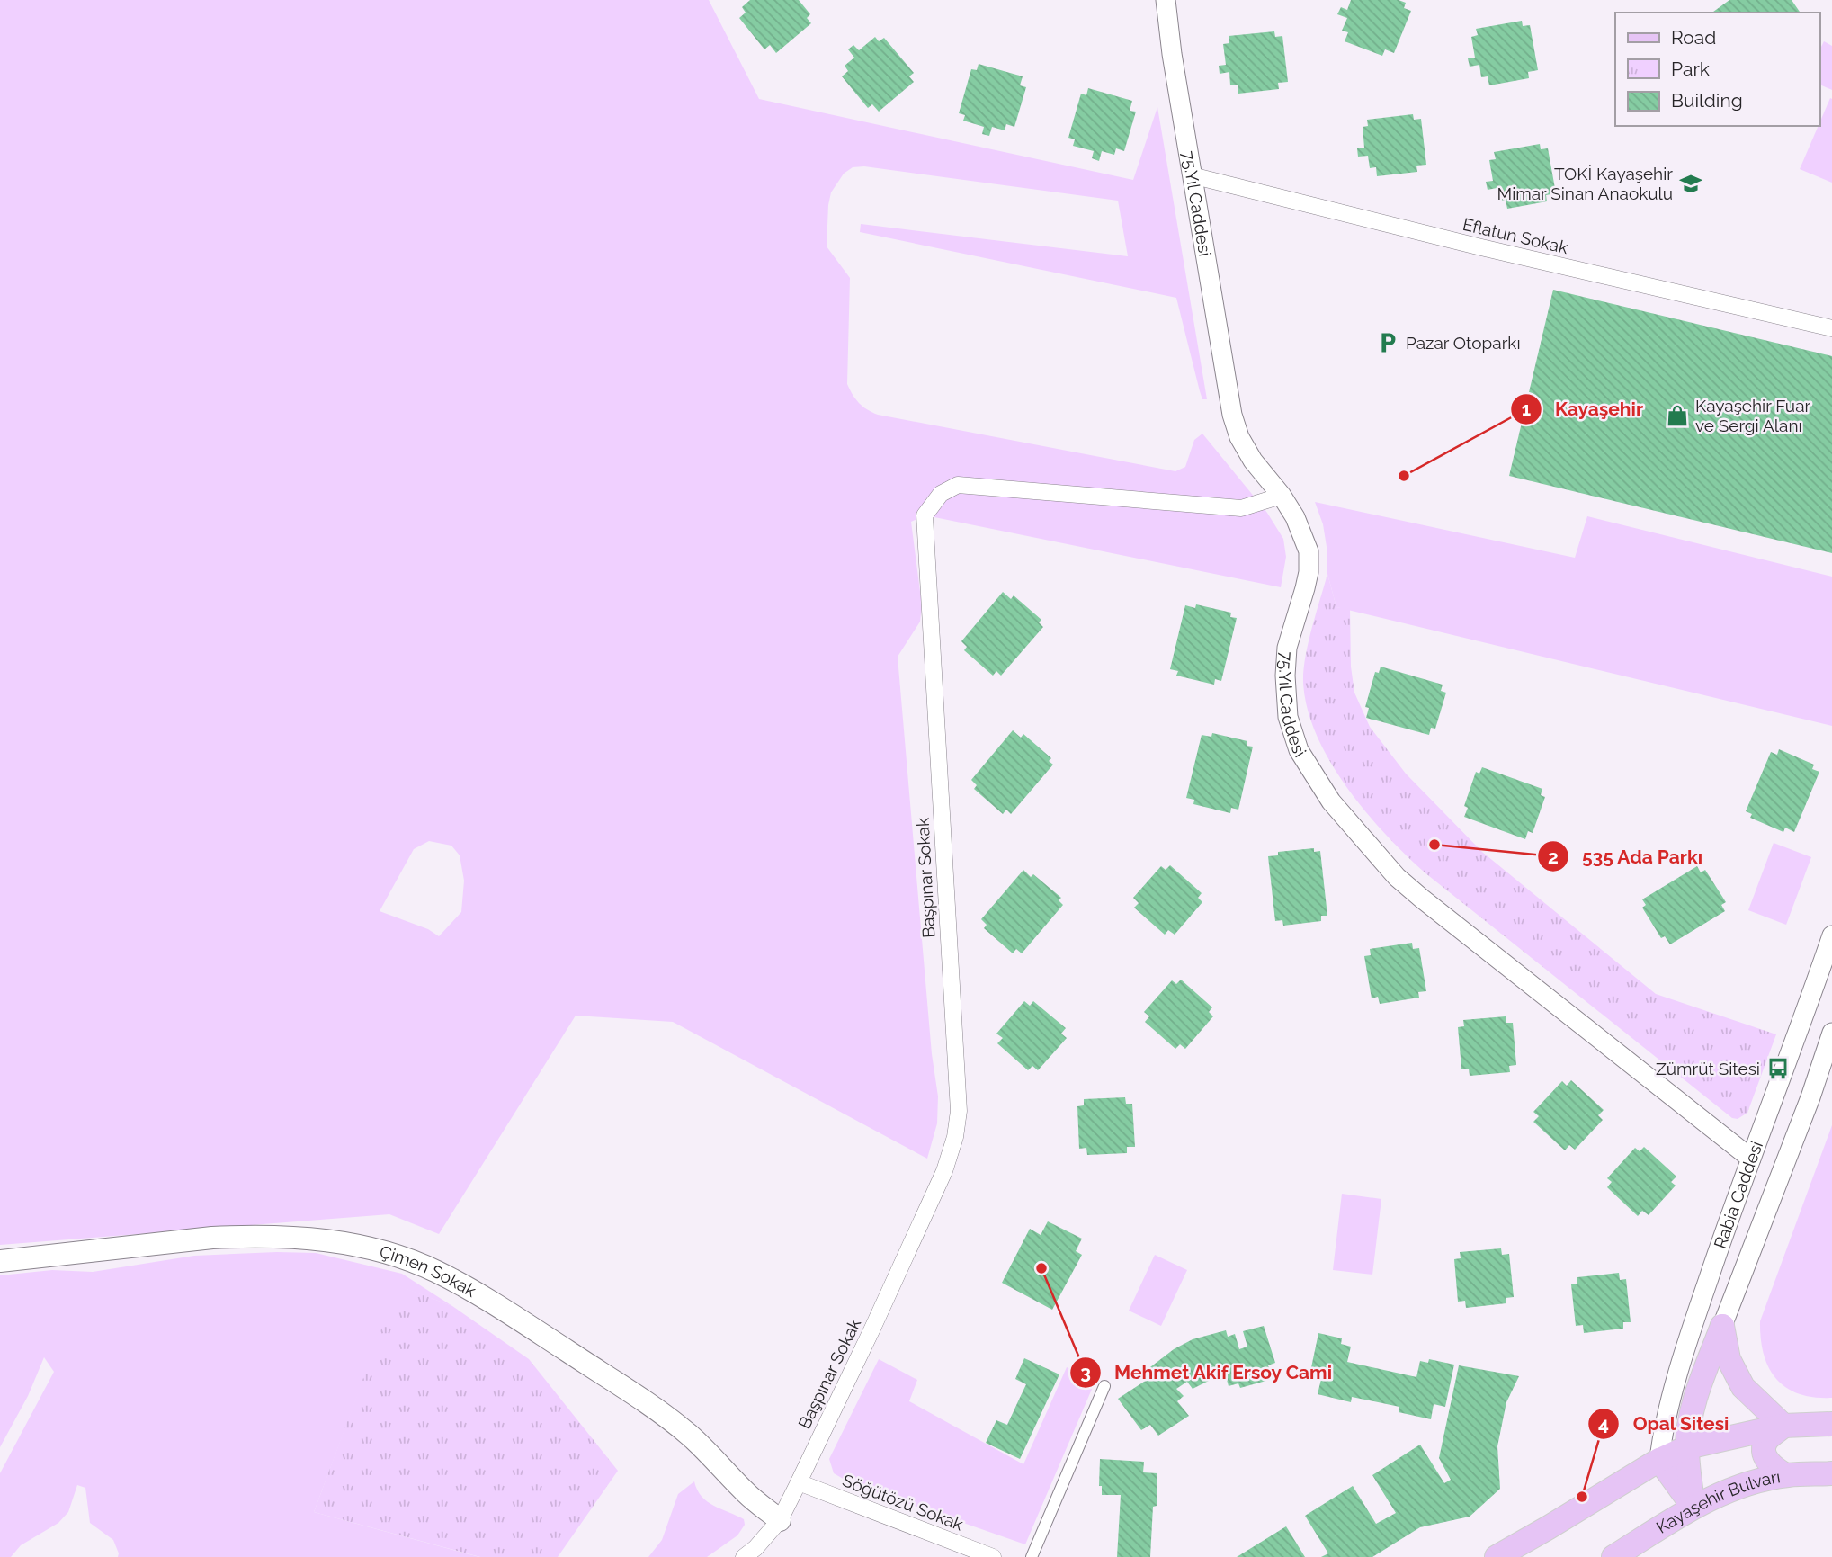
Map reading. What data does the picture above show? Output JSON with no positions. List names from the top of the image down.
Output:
{
  "streets": {
    "main road": ["Çimen Sokak", "Kayaşehir Bulvarı"],
    "street": [
      "75.Yıl Caddesi",
      "Eflatun Sokak",
      "Başpınar Sokak",
      "Rabia Caddesi",
      "Söğütözü Sokak"
    ]
  },
  "crossings": [
    ["75.Yıl Caddesi", "Eflatun Sokak"],
    ["75.Yıl Caddesi", "Başpınar Sokak"],
    ["75.Yıl Caddesi", "Rabia Caddesi"],
    ["Başpınar Sokak", "Çimen Sokak"],
    ["Başpınar Sokak", "Söğütözü Sokak"]
  ],
  "places": {
    "school or university": ["TOKİ Kayaşehir Mimar Sinan Anaokulu"],
    "parking": ["Pazar Otoparkı"],
    "shop": ["Kayaşehir Fuar ve Sergi Alanı"],
    "other": [
      "Kayaşehir",
      "535 Ada Parkı",
      "Mehmet Akif Ersoy Cami",
      "Opal Sitesi"
    ],
    "bus stop": ["Zümrüt Sitesi"]
  },
  "legend": ["Road", "Park", "Building"]
}
